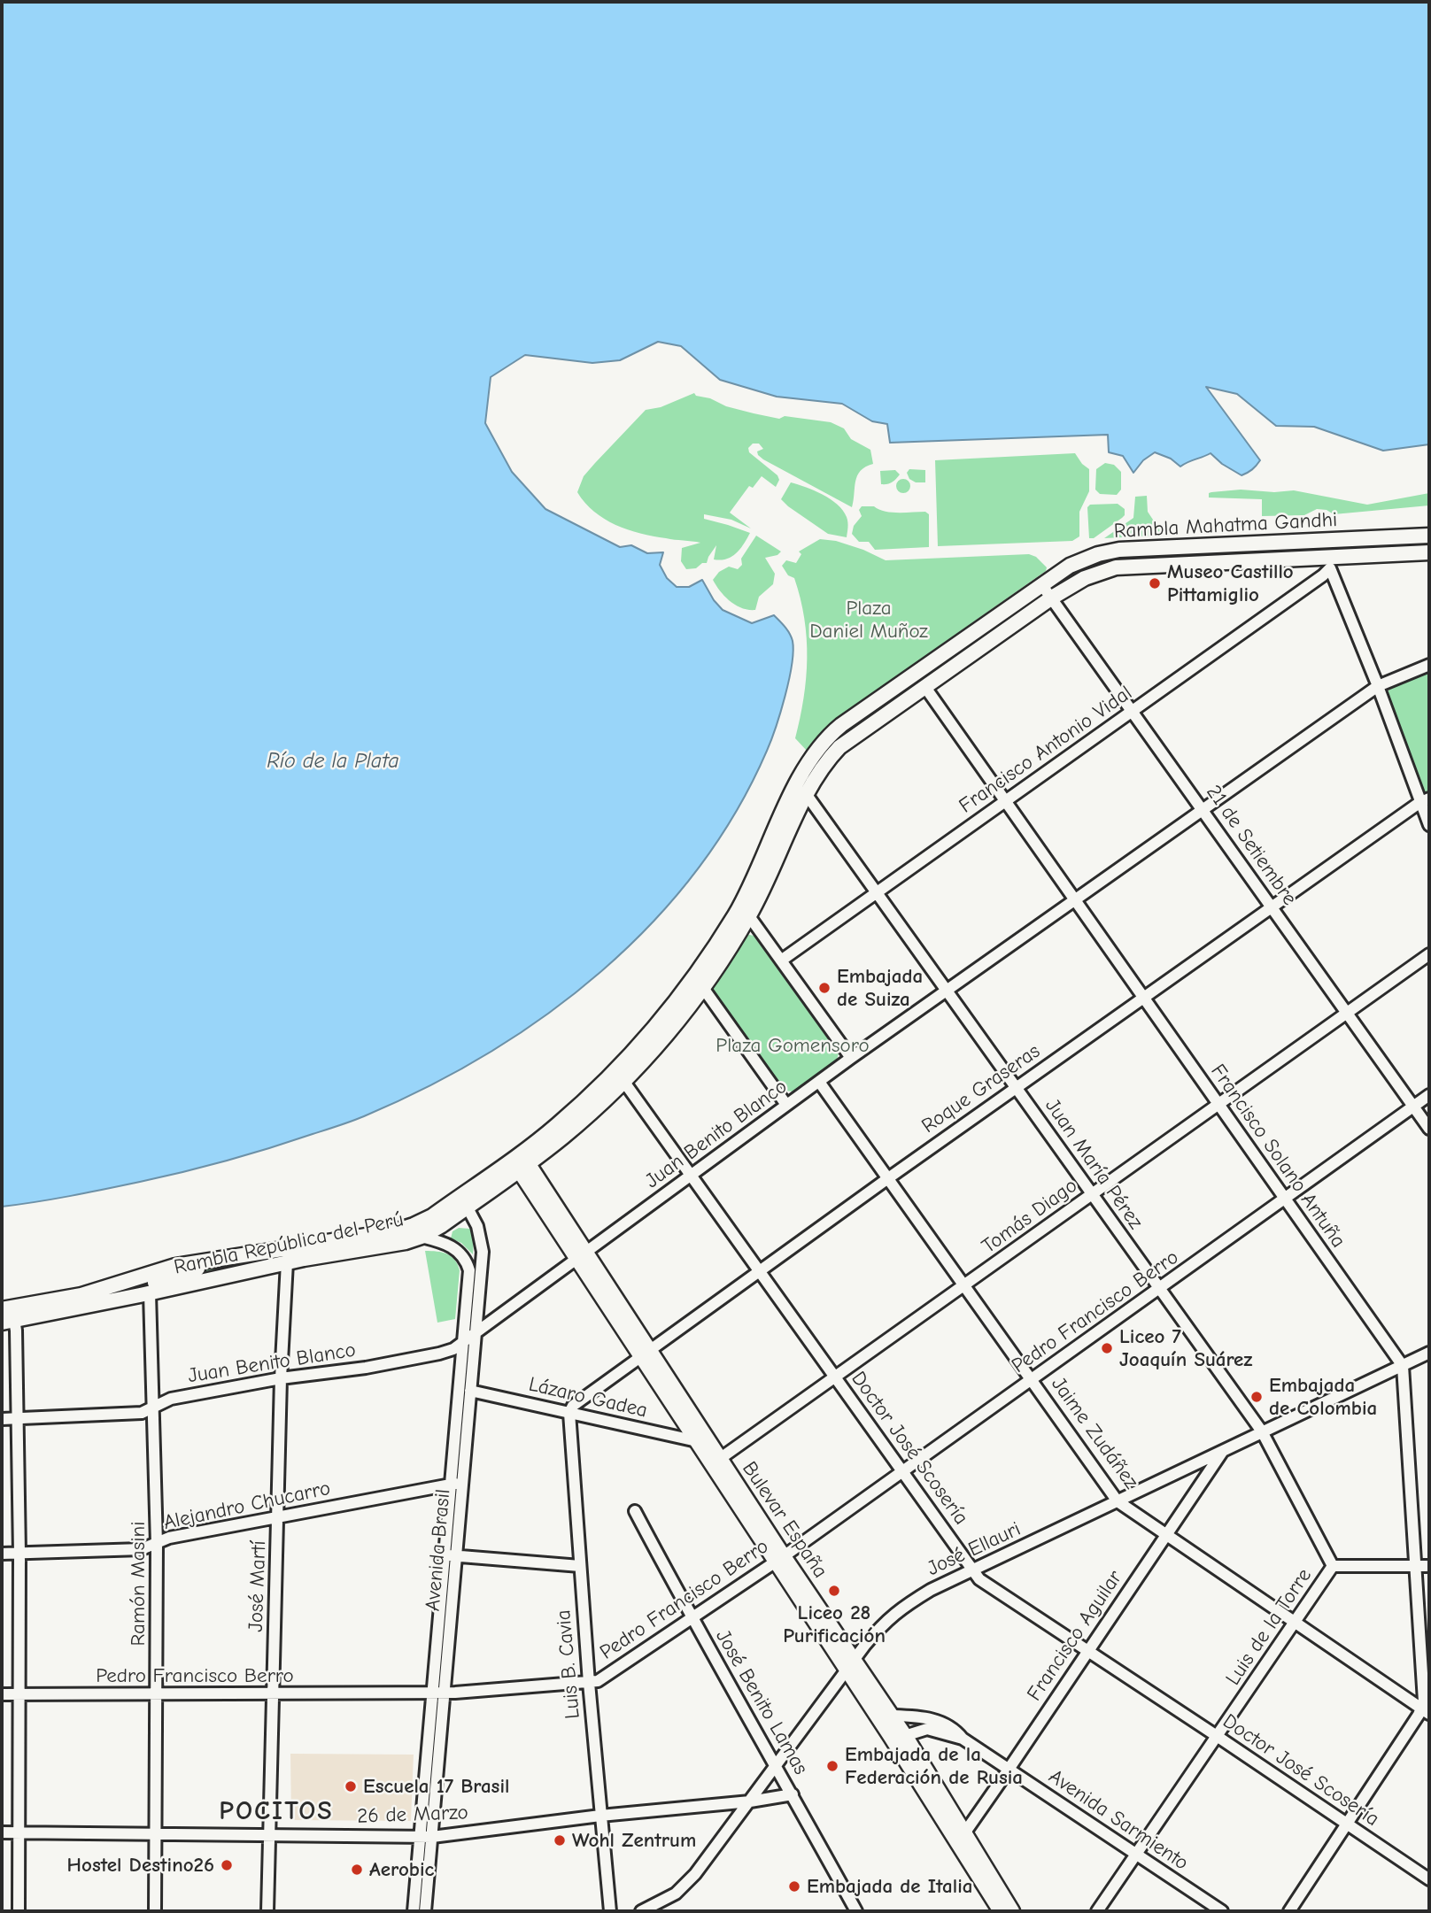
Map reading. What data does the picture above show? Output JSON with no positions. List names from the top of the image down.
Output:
{
  "streets": {
    "main road": ["Rambla Mahatma Gandhi", "Rambla República del Perú", "Bulevar España"],
    "street": [
      "Francisco Antonio Vidal",
      "21 de Setiembre",
      "Roque Graseras",
      "Juan Benito Blanco",
      "Francisco Solano Antuña",
      "Juan María Pérez",
      "Tomás Diago",
      "Pedro Francisco Berro",
      "Lázaro Gadea",
      "Jaime Zudáñez",
      "Doctor José Scosería",
      "Alejandro Chucarro",
      "José Ellauri",
      "Avenida Brasil",
      "Ramón Masini",
      "José Martí",
      "Luis de la Torre",
      "Francisco Aguilar",
      "Luis B. Cavia",
      "José Benito Lamas",
      "26 de Marzo",
      "Avenida Sarmiento"
    ]
  },
  "crossings": [
    ["Rambla Mahatma Gandhi", "Francisco Antonio Vidal"],
    ["Rambla Mahatma Gandhi", "21 de Setiembre"],
    ["Rambla Mahatma Gandhi", "Francisco Solano Antuña"],
    ["Rambla Mahatma Gandhi", "Rambla República del Perú"],
    ["Francisco Antonio Vidal", "21 de Setiembre"],
    ["Francisco Antonio Vidal", "Francisco Solano Antuña"],
    ["Francisco Antonio Vidal", "Juan María Pérez"],
    ["21 de Setiembre", "Roque Graseras"],
    ["21 de Setiembre", "Juan Benito Blanco"],
    ["21 de Setiembre", "Tomás Diago"],
    ["21 de Setiembre", "Pedro Francisco Berro"],
    ["Roque Graseras", "Francisco Solano Antuña"],
    ["Roque Graseras", "Juan María Pérez"],
    ["Roque Graseras", "Lázaro Gadea"],
    ["Roque Graseras", "Jaime Zudáñez"],
    ["Roque Graseras", "Doctor José Scosería"],
    ["Roque Graseras", "Bulevar España"],
    ["Roque Graseras", "Luis B. Cavia"],
    ["Juan Benito Blanco", "Francisco Solano Antuña"],
    ["Juan Benito Blanco", "Juan María Pérez"],
    ["Juan Benito Blanco", "Jaime Zudáñez"],
    ["Juan Benito Blanco", "Doctor José Scosería"],
    ["Juan Benito Blanco", "Bulevar España"],
    ["Juan Benito Blanco", "Avenida Brasil"],
    ["Juan Benito Blanco", "Ramón Masini"],
    ["Juan Benito Blanco", "José Martí"],
    ["Francisco Solano Antuña", "Tomás Diago"],
    ["Francisco Solano Antuña", "Rambla República del Perú"],
    ["Francisco Solano Antuña", "Pedro Francisco Berro"],
    ["Francisco Solano Antuña", "José Ellauri"],
    ["Juan María Pérez", "Tomás Diago"],
    ["Juan María Pérez", "Rambla República del Perú"],
    ["Juan María Pérez", "Pedro Francisco Berro"],
    ["Juan María Pérez", "José Ellauri"],
    ["Juan María Pérez", "Luis de la Torre"],
    ["Tomás Diago", "Jaime Zudáñez"],
    ["Tomás Diago", "Doctor José Scosería"],
    ["Tomás Diago", "Bulevar España"],
    ["Rambla República del Perú", "Doctor José Scosería"],
    ["Rambla República del Perú", "Bulevar España"],
    ["Rambla República del Perú", "Avenida Brasil"],
    ["Rambla República del Perú", "Ramón Masini"],
    ["Rambla República del Perú", "José Martí"],
    ["Pedro Francisco Berro", "Jaime Zudáñez"],
    ["Pedro Francisco Berro", "Doctor José Scosería"],
    ["Pedro Francisco Berro", "Bulevar España"],
    ["Pedro Francisco Berro", "Avenida Brasil"],
    ["Pedro Francisco Berro", "Ramón Masini"],
    ["Pedro Francisco Berro", "José Martí"],
    ["Pedro Francisco Berro", "Luis B. Cavia"],
    ["Pedro Francisco Berro", "José Benito Lamas"],
    ["Lázaro Gadea", "Bulevar España"],
    ["Lázaro Gadea", "Avenida Brasil"],
    ["Lázaro Gadea", "Luis B. Cavia"],
    ["Jaime Zudáñez", "José Ellauri"],
    ["Jaime Zudáñez", "Luis de la Torre"],
    ["Jaime Zudáñez", "Francisco Aguilar"],
    ["Doctor José Scosería", "José Ellauri"],
    ["Doctor José Scosería", "Luis de la Torre"],
    ["Doctor José Scosería", "Francisco Aguilar"],
    ["Alejandro Chucarro", "Avenida Brasil"],
    ["Alejandro Chucarro", "Ramón Masini"],
    ["Alejandro Chucarro", "José Martí"],
    ["Bulevar España", "José Ellauri"],
    ["Bulevar España", "Francisco Aguilar"],
    ["Bulevar España", "Avenida Sarmiento"],
    ["José Ellauri", "Francisco Aguilar"],
    ["José Ellauri", "José Benito Lamas"],
    ["José Ellauri", "26 de Marzo"],
    ["Avenida Brasil", "26 de Marzo"],
    ["Ramón Masini", "26 de Marzo"],
    ["José Martí", "26 de Marzo"],
    ["Luis de la Torre", "Avenida Sarmiento"],
    ["Francisco Aguilar", "Avenida Sarmiento"],
    ["Luis B. Cavia", "26 de Marzo"],
    ["José Benito Lamas", "26 de Marzo"]
  ],
  "districts": ["POCITOS"],
  "water": ["Río de la Plata"],
  "parks": ["Plaza Daniel Muñoz", "Plaza Gomensoro"],
  "places": [
    "Museo Castillo Pittamiglio",
    "Embajada de Suiza",
    "Liceo 7 Joaquín Suárez",
    "Embajada de Colombia",
    "Liceo 28 Purificación",
    "Embajada de la Federación de Rusia",
    "Escuela 17 Brasil",
    "Wohl Zentrum",
    "Hostel Destino26",
    "Aerobic",
    "Embajada de Italia"
  ]
}
